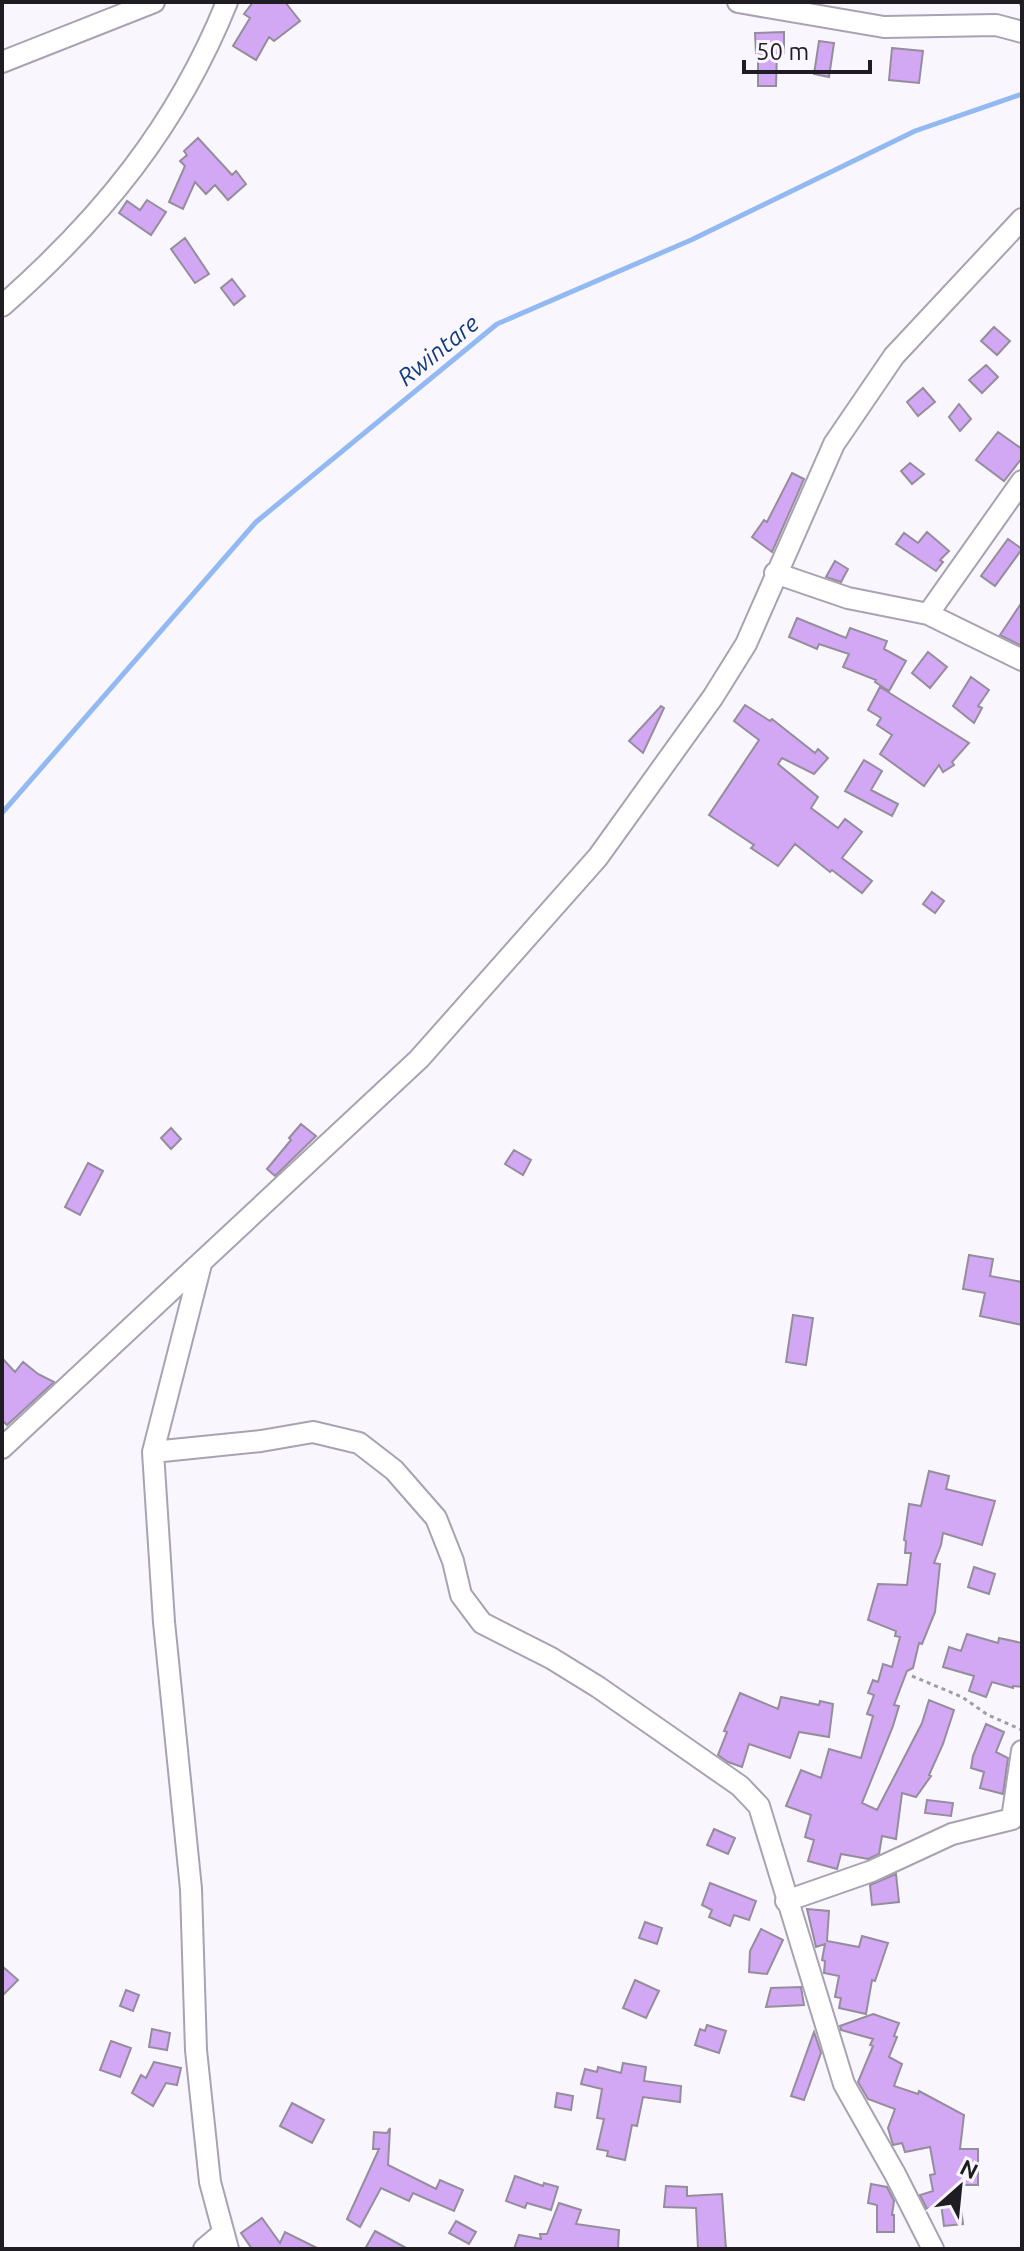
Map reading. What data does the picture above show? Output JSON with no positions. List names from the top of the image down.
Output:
{
  "water": ["Rwintare"],
  "scale_bar": "50 m",
  "north": "top right"
}
